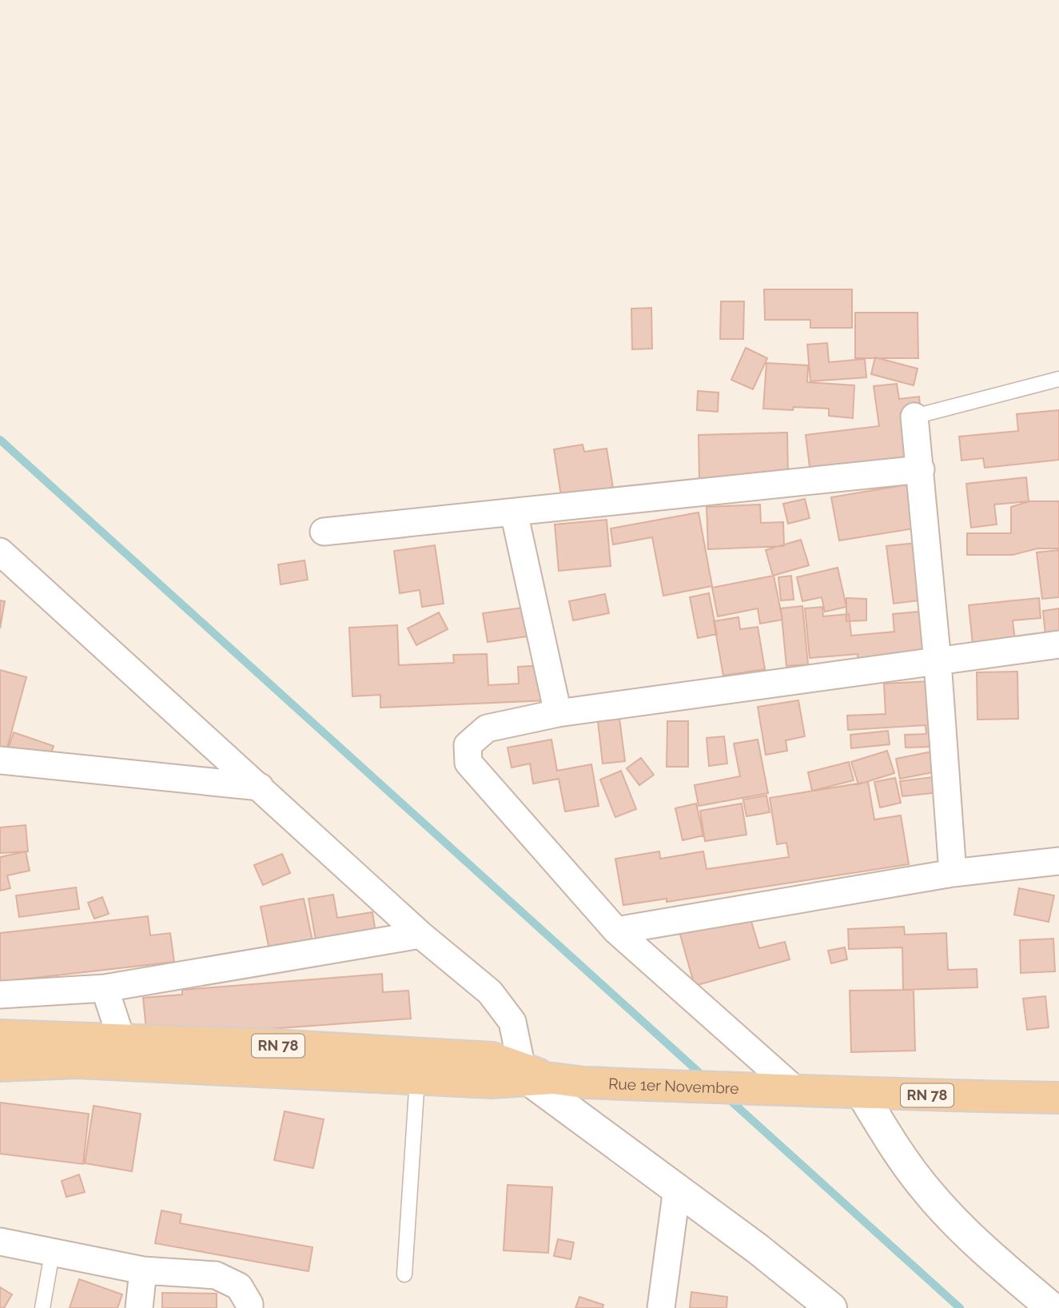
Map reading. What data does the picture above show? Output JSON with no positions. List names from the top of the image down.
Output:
{
  "streets": {
    "main road": ["RN 78", "Rue 1er Novembre"]
  },
  "crossings": [
    ["RN 78", "Rue 1er Novembre"]
  ]
}
